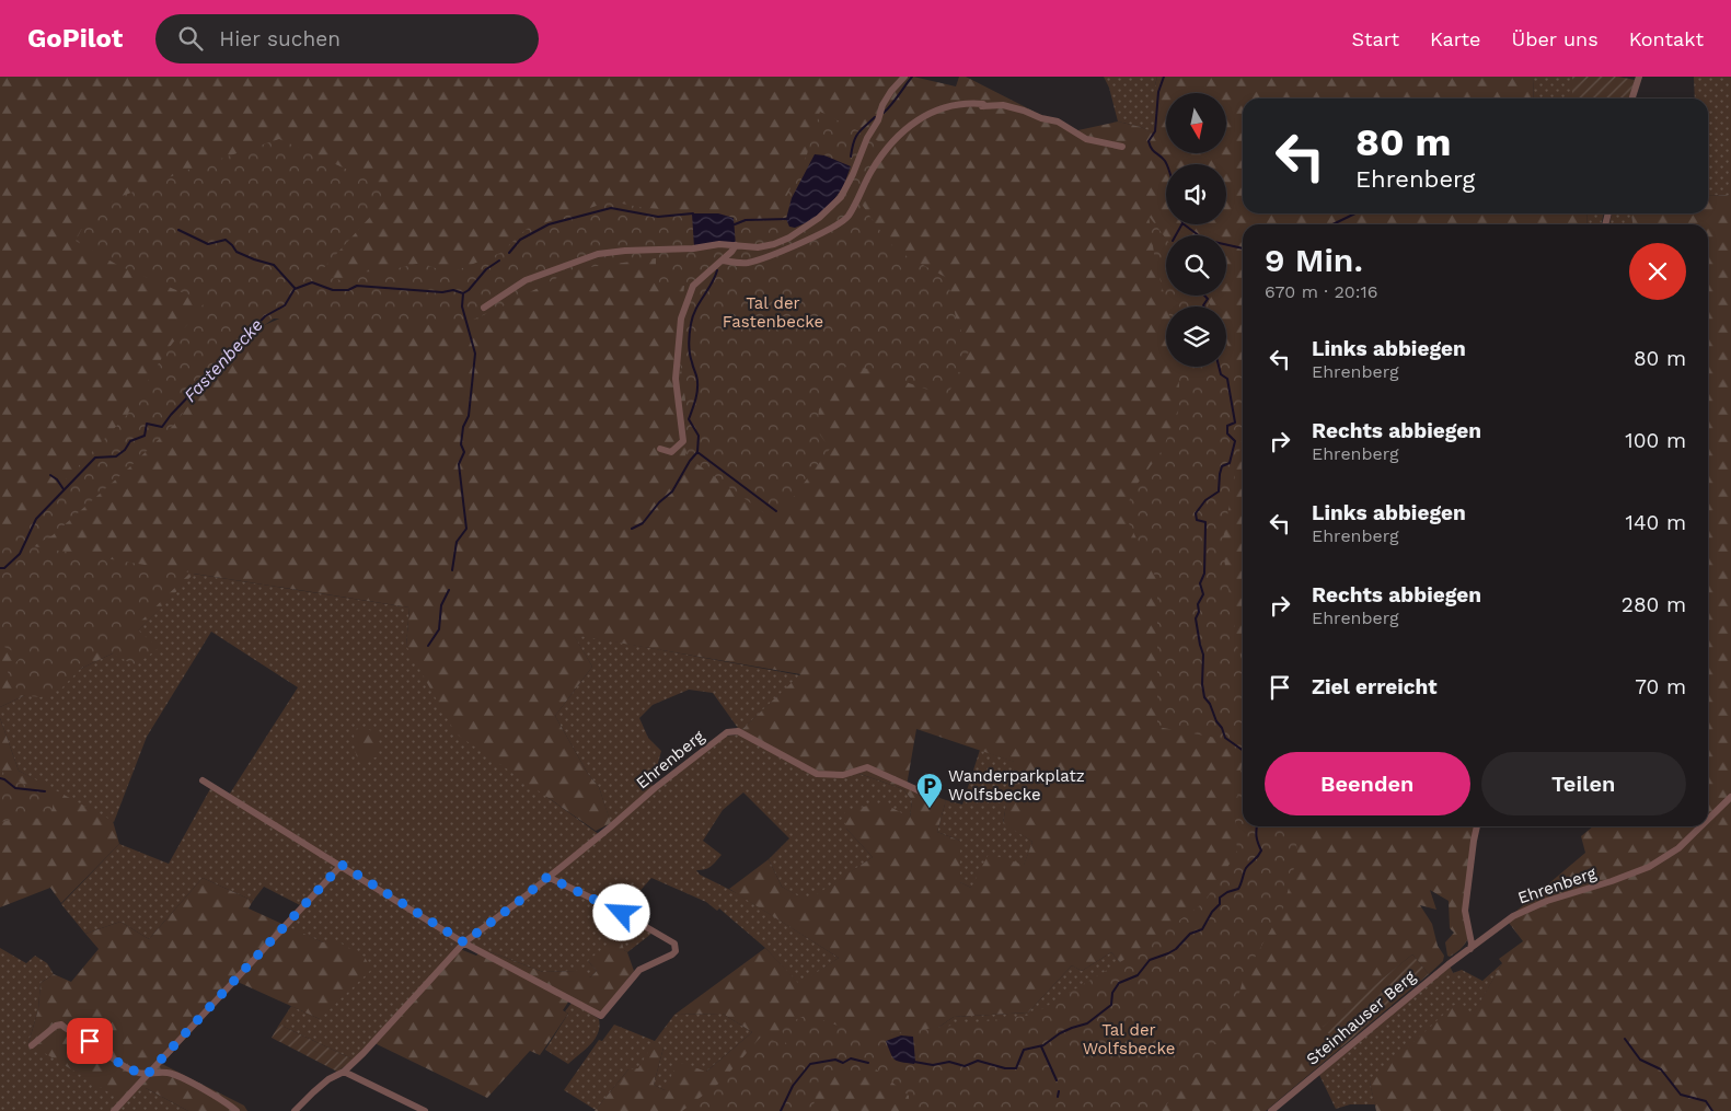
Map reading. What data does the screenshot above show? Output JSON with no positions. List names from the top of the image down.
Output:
{
  "streets": {
    "street": ["Ehrenberg", "Steinhauser Berg"]
  },
  "crossings": [
    ["Ehrenberg", "Steinhauser Berg"]
  ],
  "water": ["Fastenbecke"],
  "parks": ["Tal der Fastenbecke", "Tal der Wolfsbecke"],
  "places": {
    "parking": ["Wanderparkplatz Wolfsbecke"]
  },
  "north": "bottom",
  "page": {
    "header": "GoPilot",
    "search": "Hier suchen",
    "nav": [
      "Start",
      "Karte",
      "Über uns",
      "Kontakt"
    ],
    "turn": ["80 m", "Ehrenberg"],
    "heading": ["9 Min.", "670 m · 20:16"],
    "list": [
      {
        "name": "Links abbiegen",
        "note": "Ehrenberg",
        "value": "80 m"
      },
      {
        "name": "Rechts abbiegen",
        "note": "Ehrenberg",
        "value": "100 m"
      },
      {
        "name": "Links abbiegen",
        "note": "Ehrenberg",
        "value": "140 m"
      },
      {
        "name": "Rechts abbiegen",
        "note": "Ehrenberg",
        "value": "280 m"
      },
      {
        "name": "Ziel erreicht",
        "value": "70 m"
      }
    ],
    "buttons": ["Beenden", "Teilen"]
  }
}
